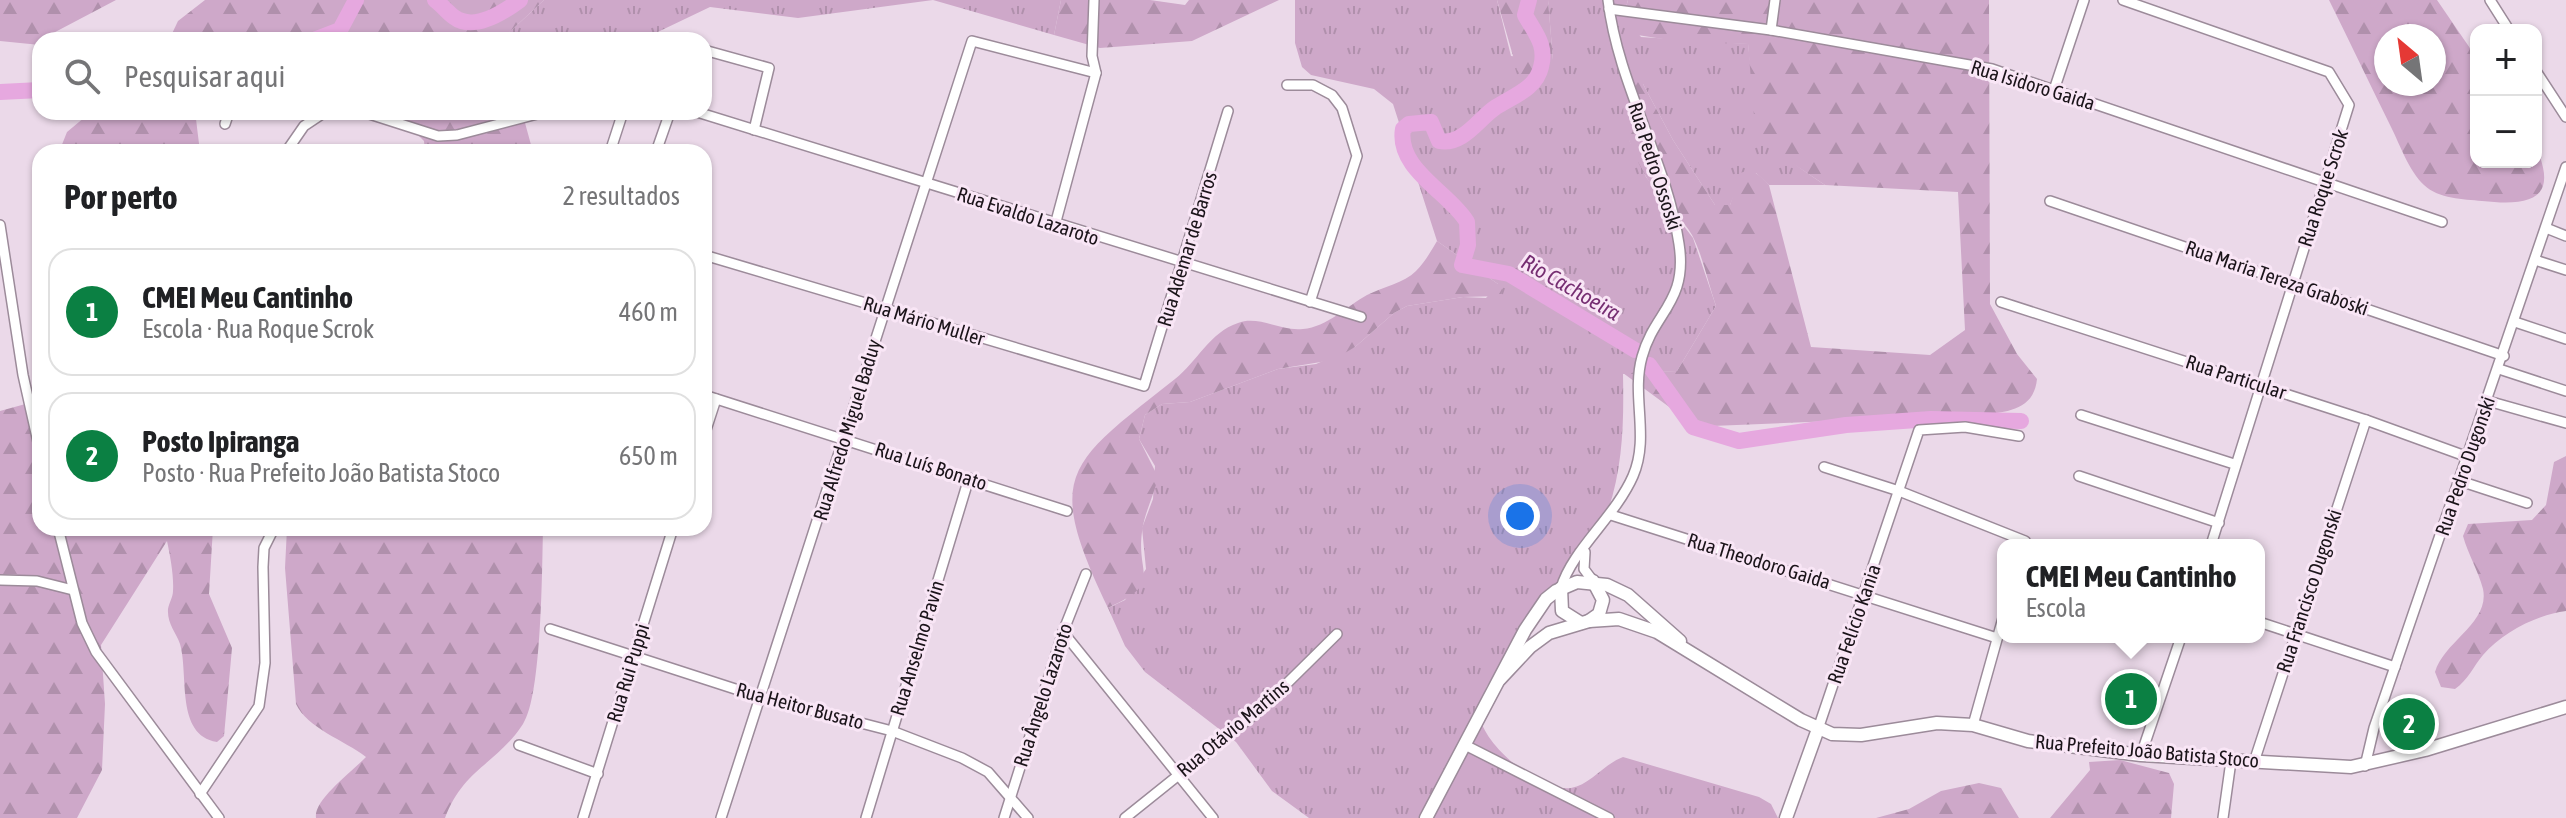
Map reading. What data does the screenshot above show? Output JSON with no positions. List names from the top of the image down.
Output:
{
  "streets": {
    "main road": ["Rua Felício Kania", "Rua Prefeito João Batista Stoco"],
    "street": [
      "Rua Isidoro Gaida",
      "Rua Pedro Ossoski",
      "Rua Roque Scrok",
      "Rua Evaldo Lazaroto",
      "Rua Ademar de Barros",
      "Rua Maria Tereza Graboski",
      "Rua Mário Muller",
      "Rua Particular",
      "Rua Alfredo Miguel Baduy",
      "Rua Luís Bonato",
      "Rua Pedro Dugonski",
      "Rua Theodoro Gaida",
      "Rua Francisco Dugonski",
      "Rua Anselmo Pavin",
      "Rua Rui Puppi",
      "Rua Ângelo Lazaroto",
      "Rua Heitor Busato",
      "Rua Otávio Martins"
    ]
  },
  "crossings": [
    ["Rua Isidoro Gaida", "Rua Pedro Ossoski"],
    ["Rua Isidoro Gaida", "Rua Roque Scrok"],
    ["Rua Pedro Ossoski", "Rua Theodoro Gaida"],
    ["Rua Pedro Ossoski", "Rua Prefeito João Batista Stoco"],
    ["Rua Roque Scrok", "Rua Maria Tereza Graboski"],
    ["Rua Roque Scrok", "Rua Particular"],
    ["Rua Evaldo Lazaroto", "Rua Ademar de Barros"],
    ["Rua Evaldo Lazaroto", "Rua Alfredo Miguel Baduy"],
    ["Rua Ademar de Barros", "Rua Mário Muller"],
    ["Rua Maria Tereza Graboski", "Rua Pedro Dugonski"],
    ["Rua Mário Muller", "Rua Alfredo Miguel Baduy"],
    ["Rua Particular", "Rua Pedro Dugonski"],
    ["Rua Particular", "Rua Francisco Dugonski"],
    ["Rua Alfredo Miguel Baduy", "Rua Luís Bonato"],
    ["Rua Alfredo Miguel Baduy", "Rua Heitor Busato"],
    ["Rua Luís Bonato", "Rua Anselmo Pavin"],
    ["Rua Pedro Dugonski", "Rua Prefeito João Batista Stoco"],
    ["Rua Theodoro Gaida", "Rua Felício Kania"],
    ["Rua Francisco Dugonski", "Rua Prefeito João Batista Stoco"],
    ["Rua Felício Kania", "Rua Prefeito João Batista Stoco"],
    ["Rua Anselmo Pavin", "Rua Heitor Busato"],
    ["Rua Rui Puppi", "Rua Heitor Busato"],
    ["Rua Ângelo Lazaroto", "Rua Heitor Busato"]
  ],
  "water": ["Rio Cachoeira"],
  "north": "top left",
  "page": {
    "map_buttons": ["+", "−"],
    "search": "Pesquisar aqui",
    "heading": ["Por perto", "2 resultados"],
    "list": [
      {
        "mark": "1",
        "name": "CMEI Meu Cantinho",
        "note": "Escola · Rua Roque Scrok",
        "value": "460 m"
      },
      {
        "mark": "2",
        "name": "Posto Ipiranga",
        "note": "Posto · Rua Prefeito João Batista Stoco",
        "value": "650 m"
      }
    ],
    "popup": ["CMEI Meu Cantinho", "Escola"],
    "pins": ["1", "2"]
  }
}
